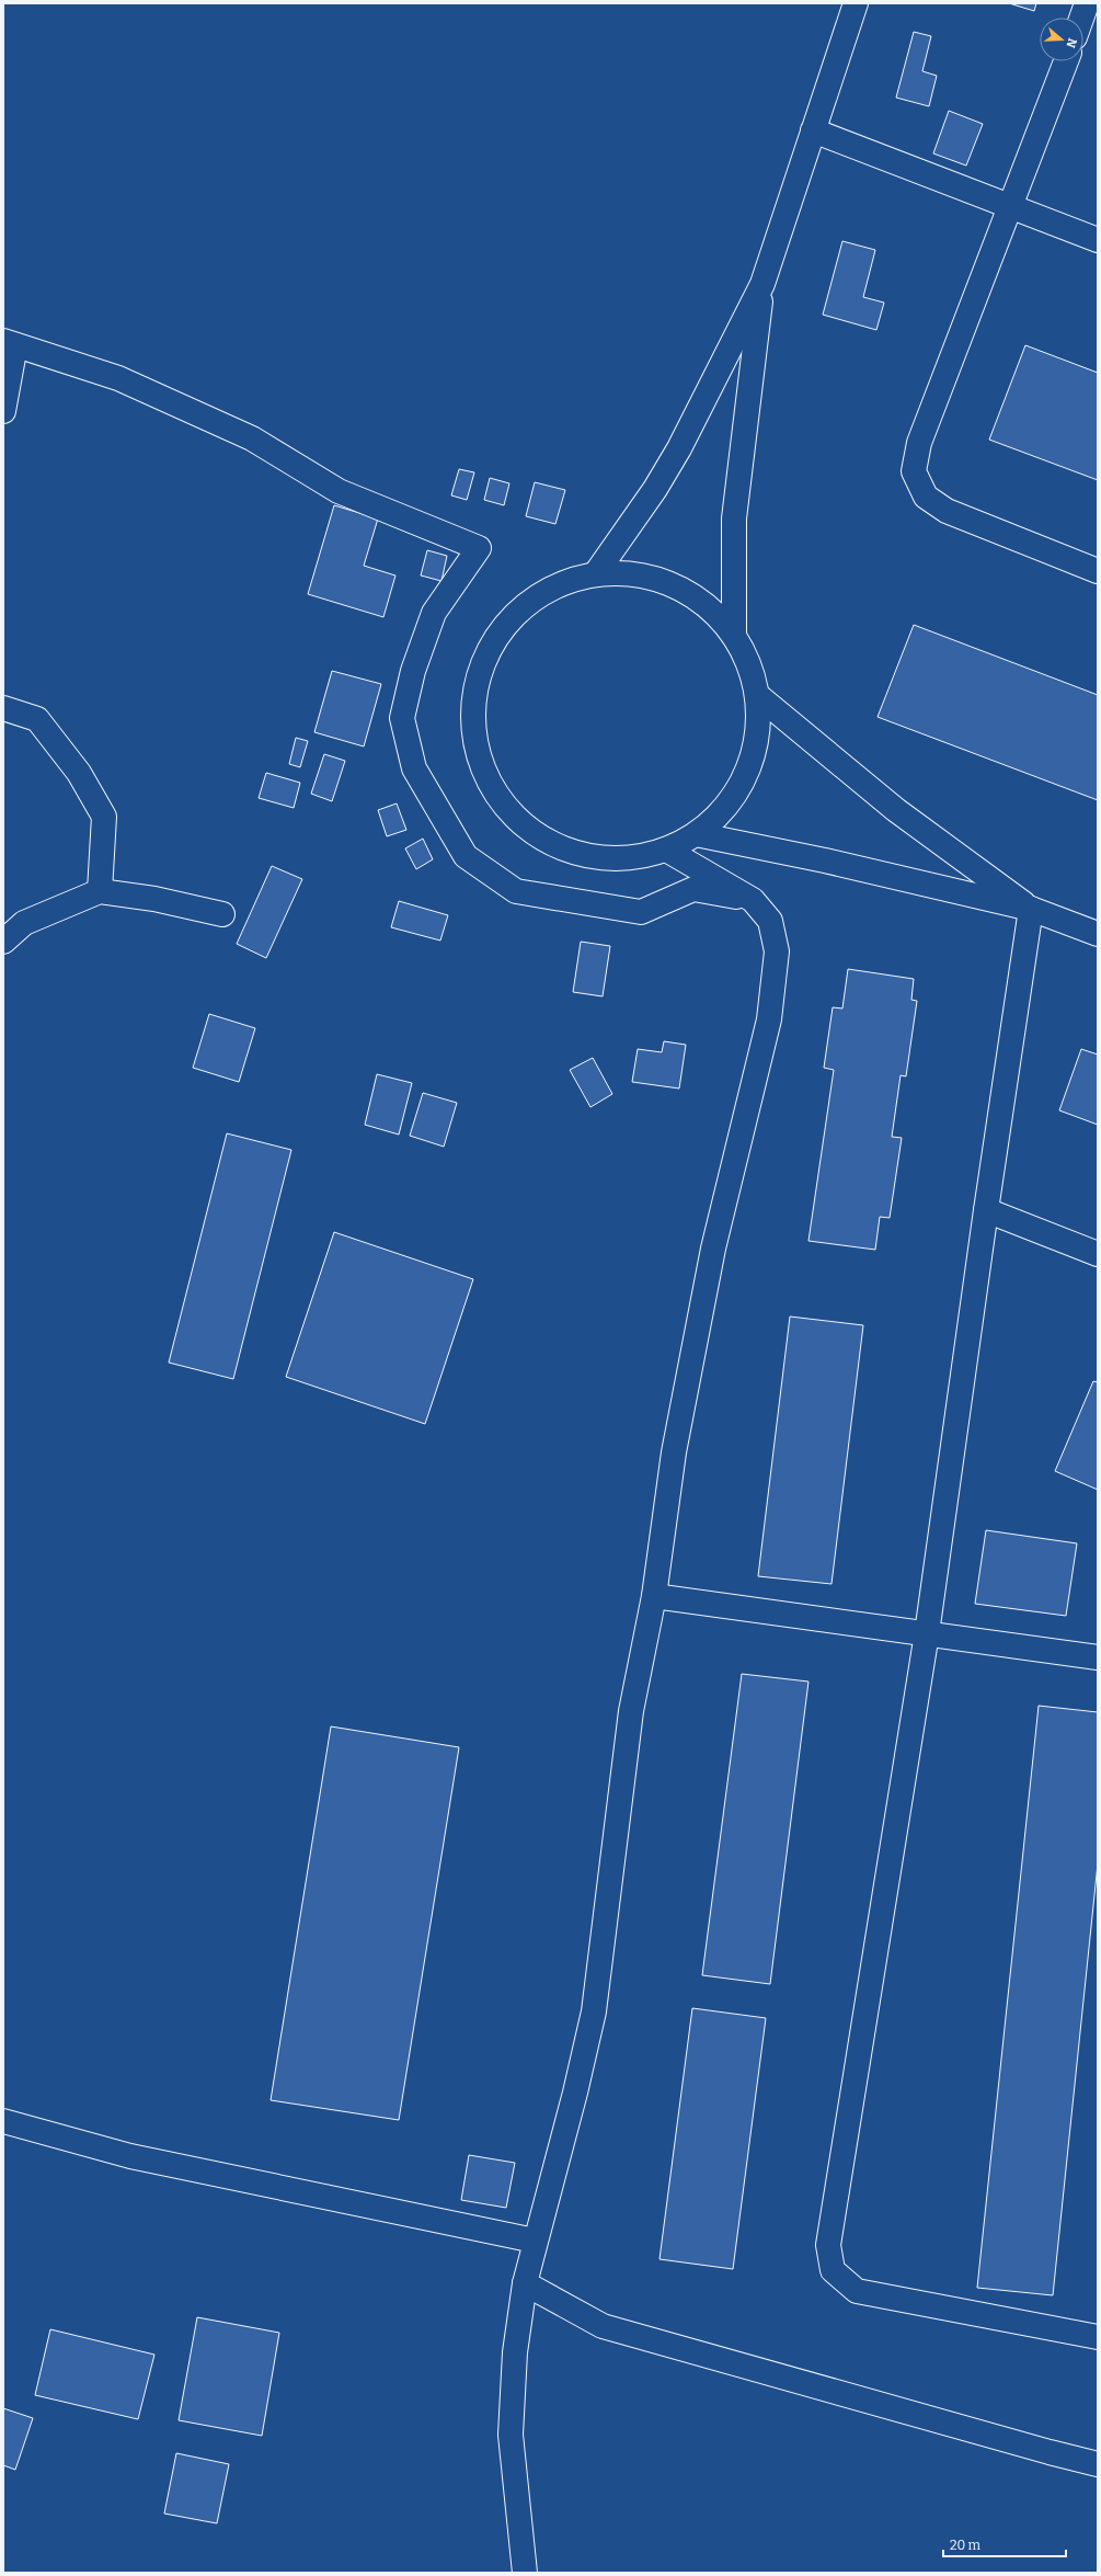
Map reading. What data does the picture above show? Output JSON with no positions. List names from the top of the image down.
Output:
{
  "scale_bar": "20 m",
  "north": "right"
}
